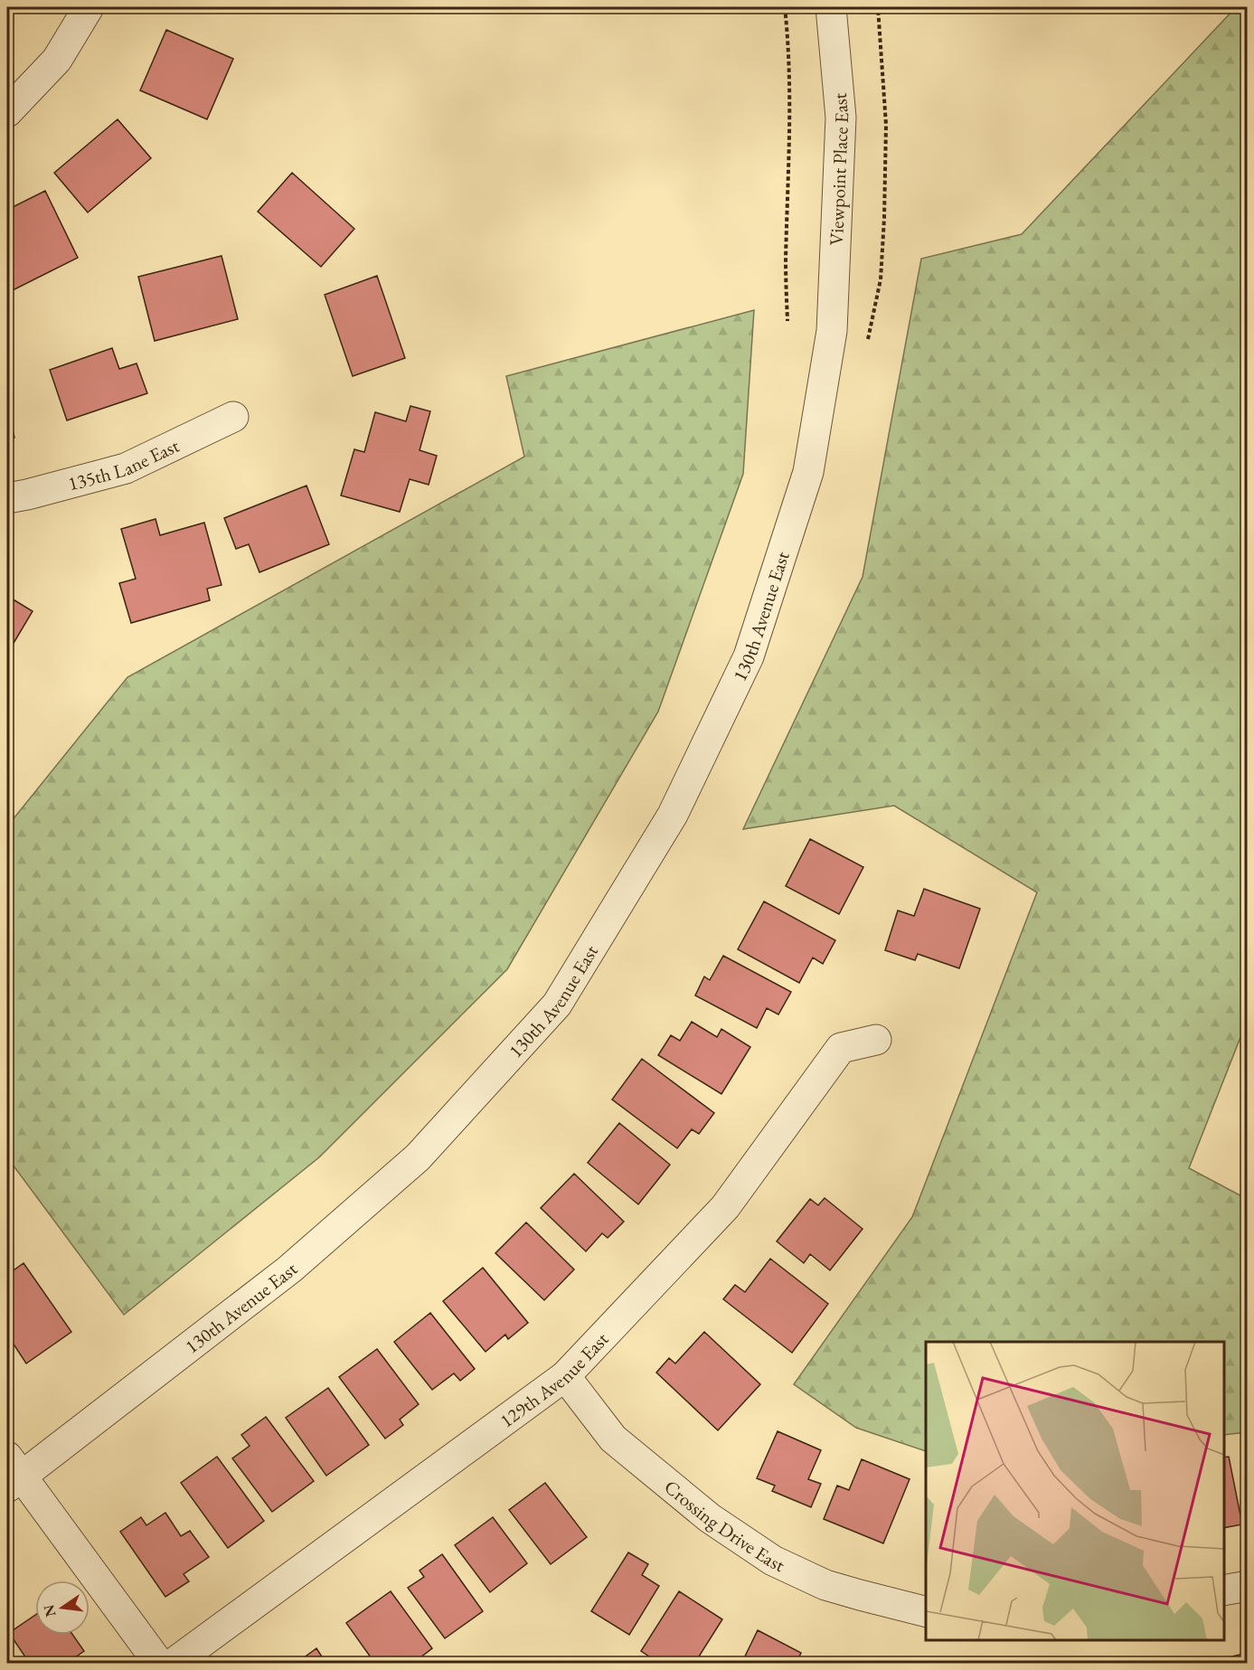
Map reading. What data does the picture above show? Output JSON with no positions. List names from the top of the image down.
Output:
{
  "streets": {
    "street": [
      "Viewpoint Place East",
      "135th Lane East",
      "130th Avenue East",
      "129th Avenue East",
      "Crossing Drive East"
    ]
  },
  "crossings": [
    ["Viewpoint Place East", "130th Avenue East"],
    ["129th Avenue East", "Crossing Drive East"]
  ],
  "north": "left"
}
